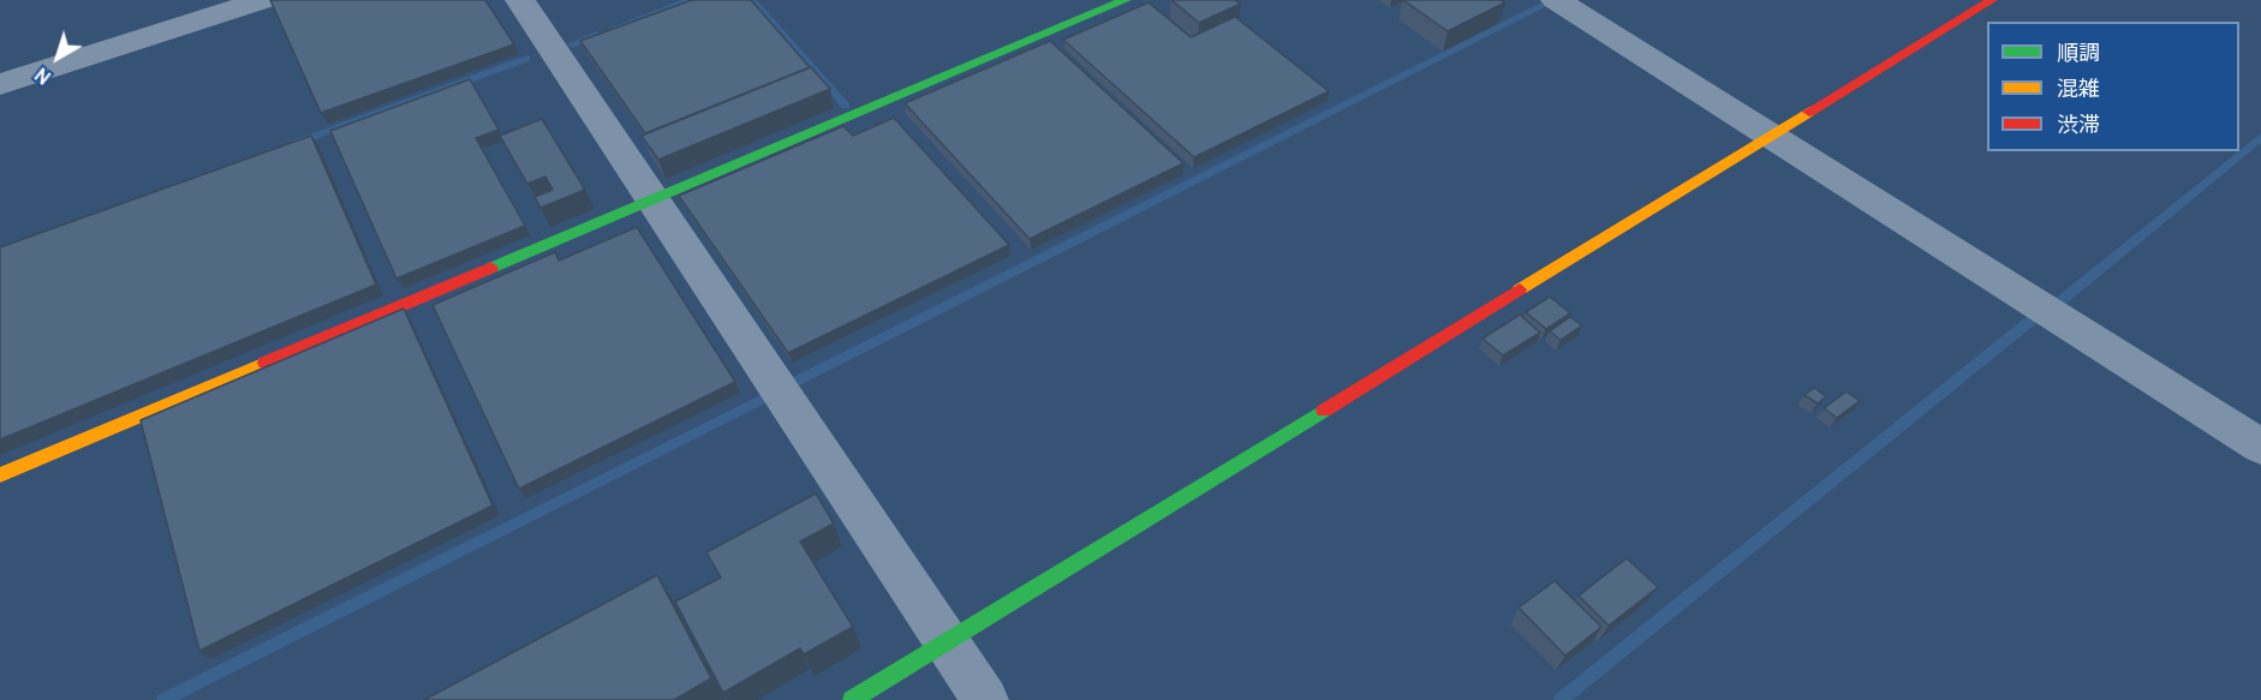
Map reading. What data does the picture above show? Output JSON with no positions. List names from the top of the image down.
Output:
{
  "legend": ["順調", "混雑", "渋滞"],
  "north": "bottom left"
}
